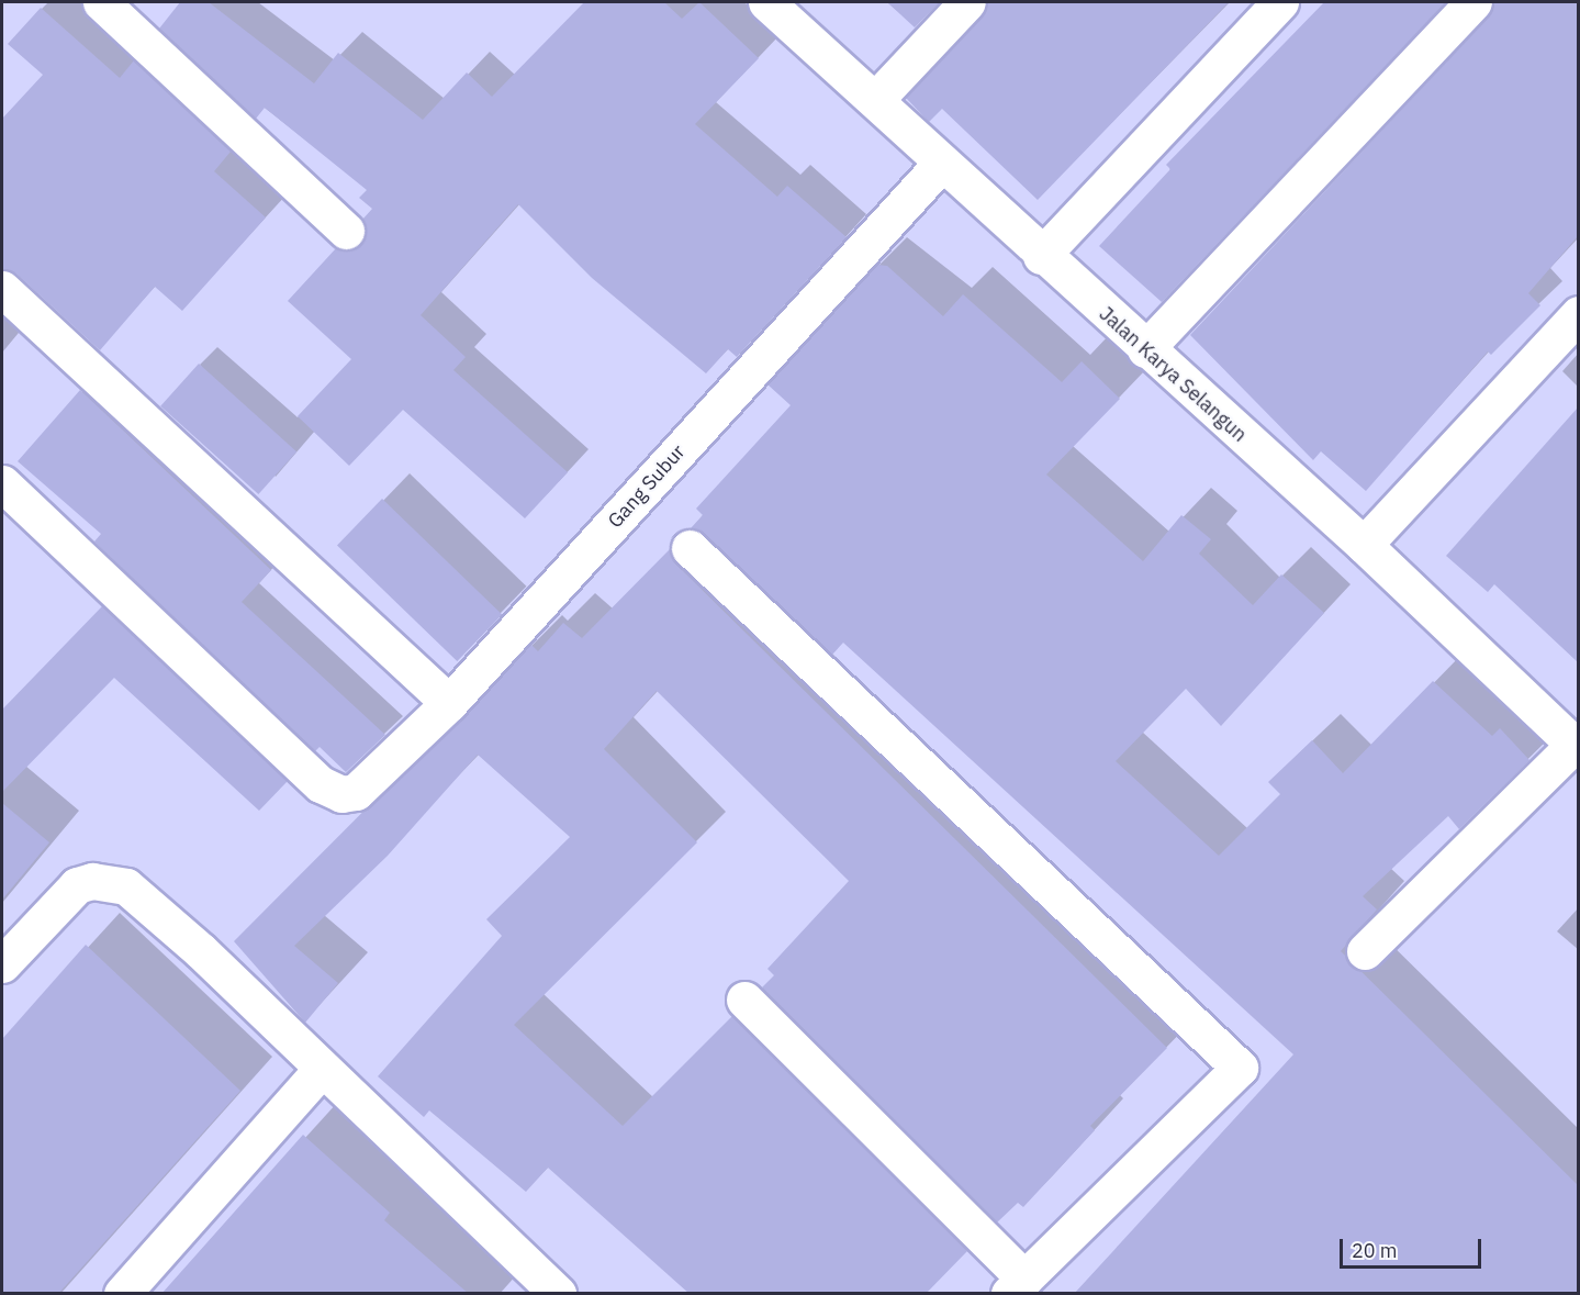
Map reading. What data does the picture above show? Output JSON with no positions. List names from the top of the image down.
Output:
{
  "streets": {
    "street": ["Jalan Karya Selangun", "Gang Subur"]
  },
  "crossings": [
    ["Jalan Karya Selangun", "Gang Subur"]
  ],
  "scale_bar": "20 m"
}
